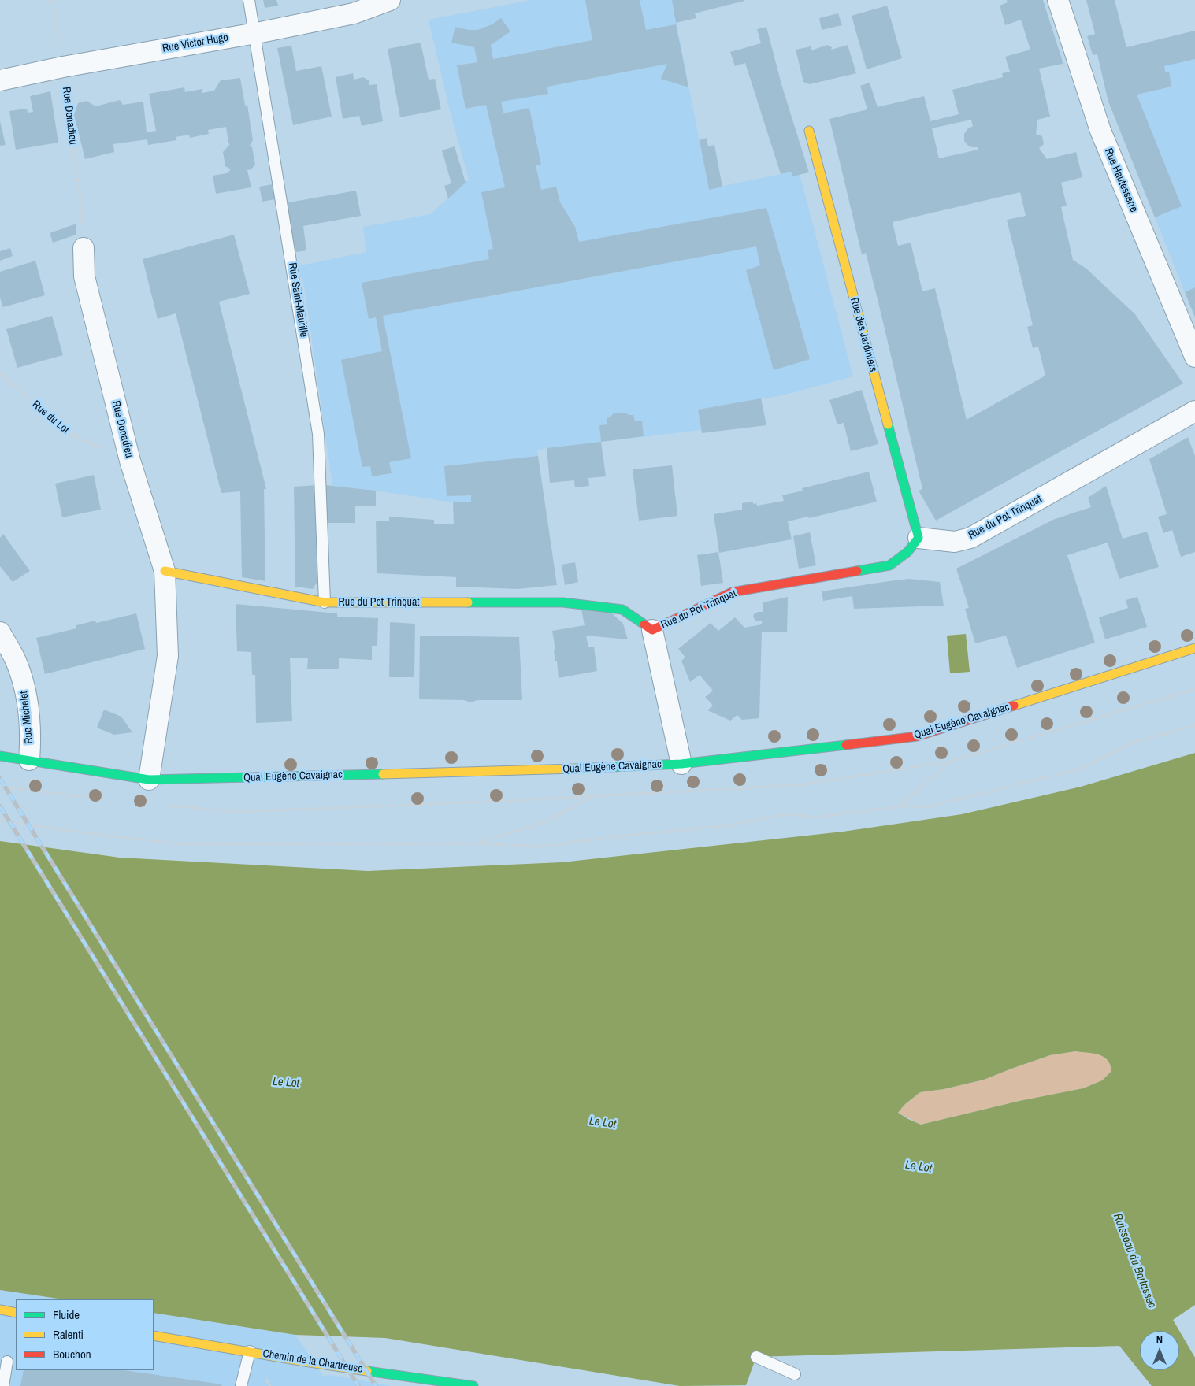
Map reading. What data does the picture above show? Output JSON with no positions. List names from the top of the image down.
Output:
{
  "streets": {
    "street": [
      "Rue Victor Hugo",
      "Rue Donadieu",
      "Rue Hautesserre",
      "Rue des Jardiniers",
      "Rue du Pot Trinquat",
      "Rue Michelet",
      "Quai Eugène Cavaignac",
      "Chemin de la Chartreuse"
    ],
    "lane": ["Rue Saint-Maurille"],
    "path": ["Rue du Lot"]
  },
  "crossings": [
    ["Rue Victor Hugo", "Rue Saint-Maurille"],
    ["Rue Donadieu", "Rue du Lot"],
    ["Rue Donadieu", "Rue du Pot Trinquat"],
    ["Rue Donadieu", "Quai Eugène Cavaignac"],
    ["Rue Saint-Maurille", "Rue du Pot Trinquat"],
    ["Rue des Jardiniers", "Rue du Pot Trinquat"],
    ["Rue Michelet", "Quai Eugène Cavaignac"]
  ],
  "water": ["Le Lot", "Ruisseau du Bartassec"],
  "legend": ["Fluide", "Ralenti", "Bouchon"],
  "north": "top"
}
